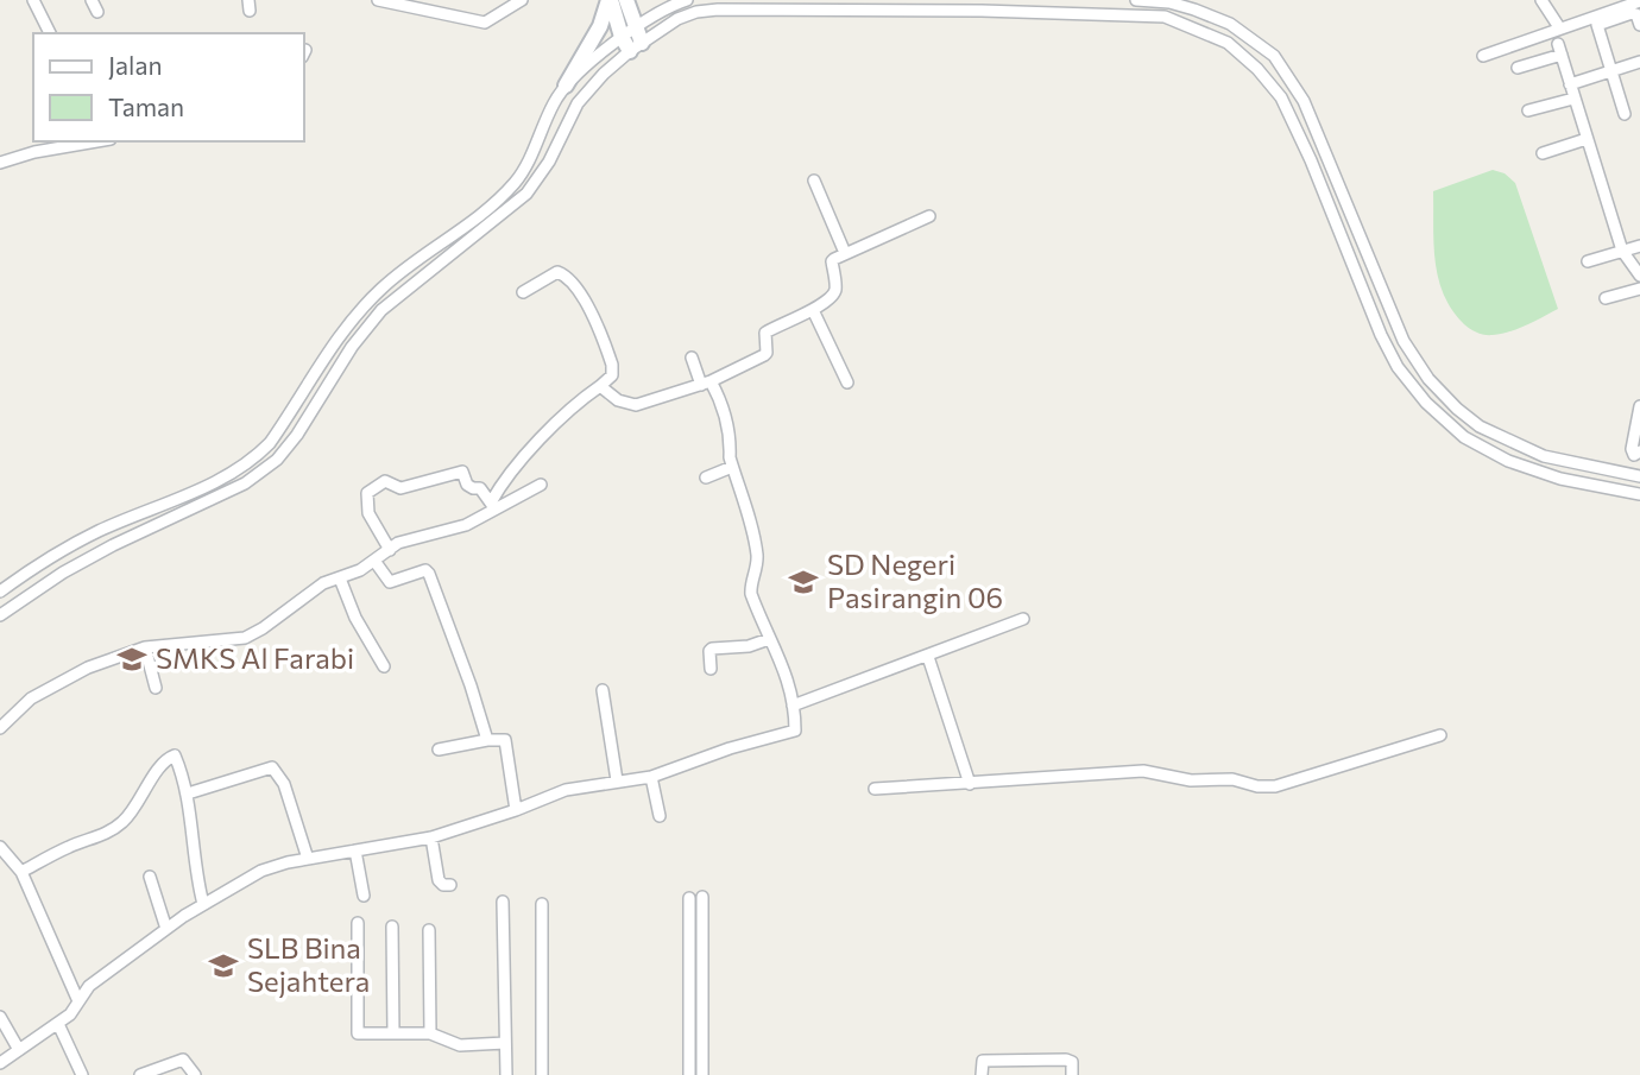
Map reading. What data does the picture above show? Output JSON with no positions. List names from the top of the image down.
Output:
{
  "places": {
    "school or university": ["SD Negeri Pasirangin 06", "SMKS Al Farabi", "SLB Bina Sejahtera"]
  },
  "legend": ["Jalan", "Taman"]
}
